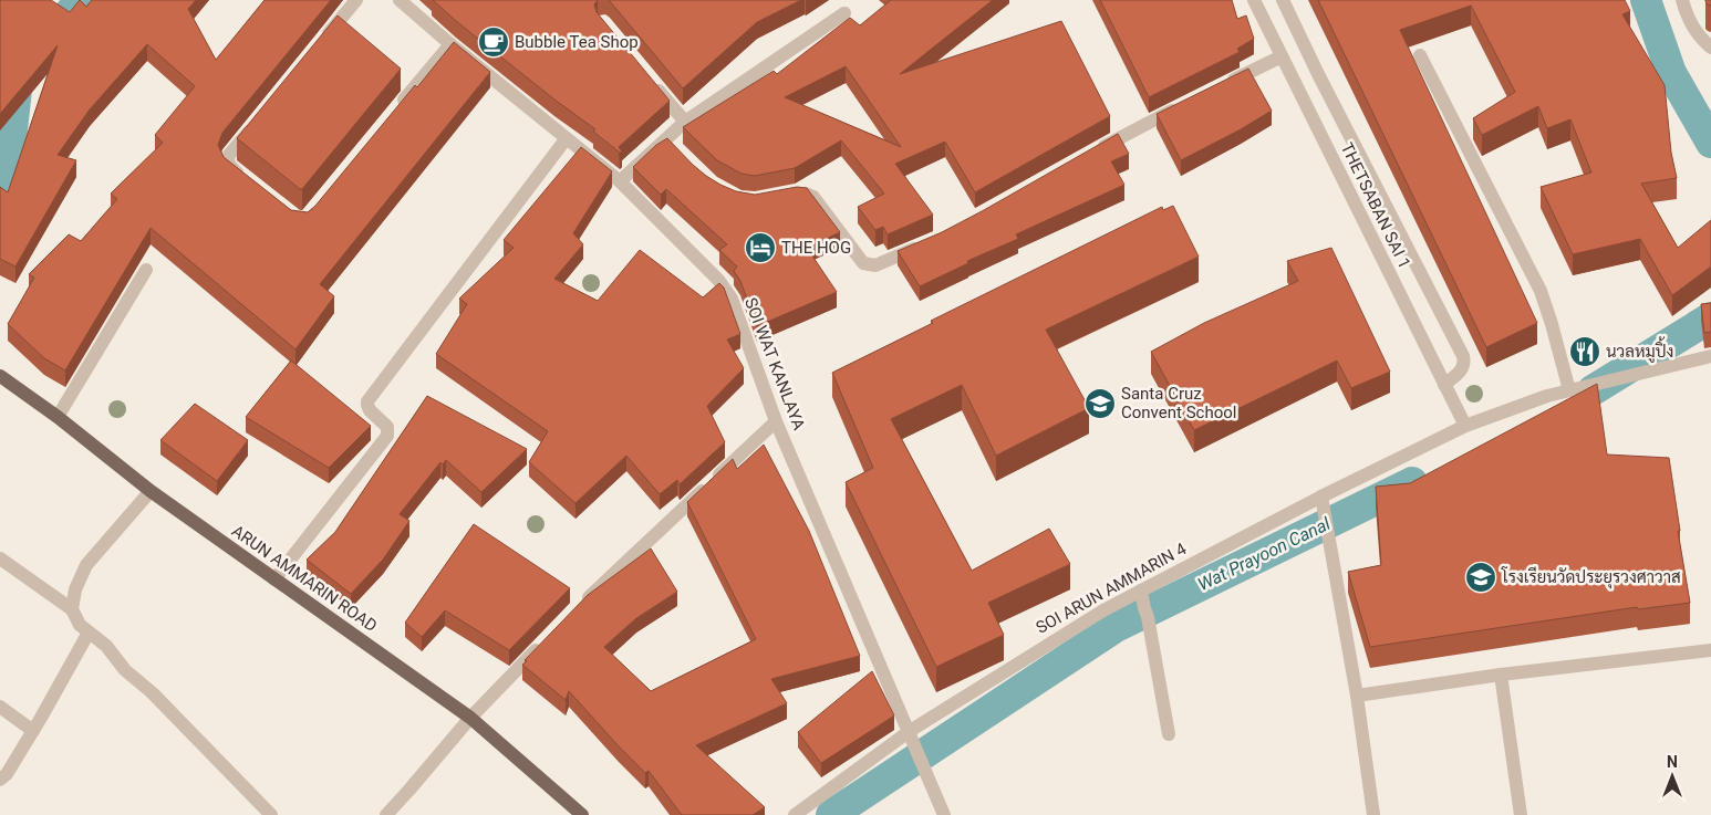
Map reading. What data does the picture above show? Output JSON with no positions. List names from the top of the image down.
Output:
{
  "streets": {
    "main road": ["ARUN AMMARIN ROAD"],
    "street": ["THETSABAN SAI 1", "SOI WAT KANLAYA", "SOI ARUN AMMARIN 4"]
  },
  "crossings": [
    ["THETSABAN SAI 1", "SOI ARUN AMMARIN 4"],
    ["SOI WAT KANLAYA", "SOI ARUN AMMARIN 4"]
  ],
  "water": ["Wat Prayoon Canal"],
  "places": {
    "cafe": ["Bubble Tea Shop"],
    "hotel": ["THE HOG"],
    "restaurant": ["นวลหมูปิ้ง"],
    "school or university": ["Santa Cruz Convent School", "โรงเรียนวัดประยุรวงศาวาส"]
  },
  "north": "top"
}
